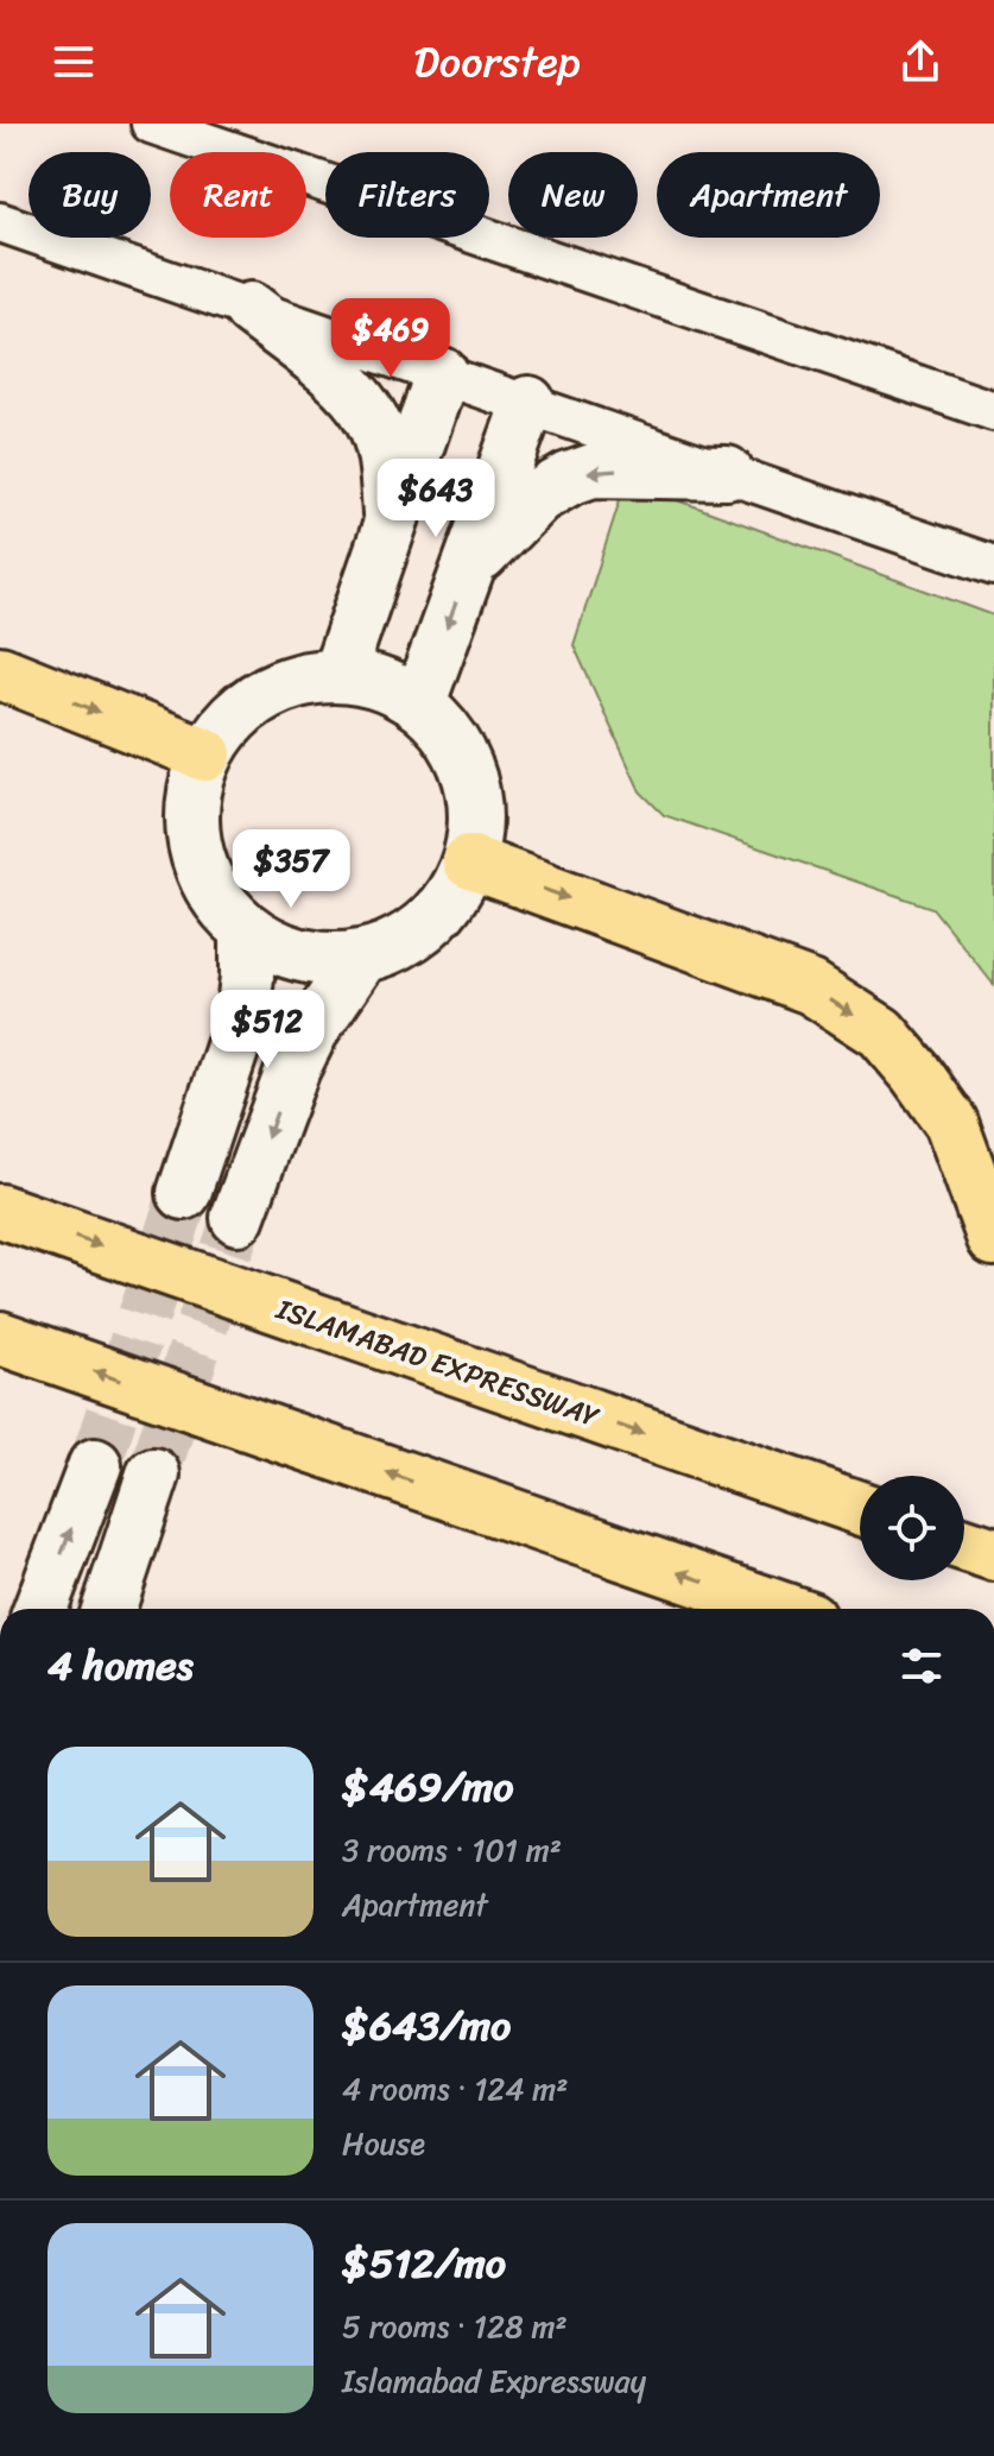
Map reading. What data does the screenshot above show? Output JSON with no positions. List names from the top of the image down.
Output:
{
  "streets": {
    "highway": ["ISLAMABAD EXPRESSWAY"]
  },
  "page": {
    "header": "Doorstep",
    "chip": [
      "Buy",
      "Rent",
      "Filters",
      "New",
      "Apartment"
    ],
    "price": [
      "$469",
      "$643",
      "$357",
      "$512"
    ],
    "heading": "4 homes",
    "list": [
      {
        "name": "$469/mo",
        "note": "3 rooms · 101 m² · Apartment"
      },
      {
        "name": "$643/mo",
        "note": "4 rooms · 124 m² · House"
      },
      {
        "name": "$512/mo",
        "note": "5 rooms · 128 m² · Islamabad Expressway"
      }
    ]
  }
}
